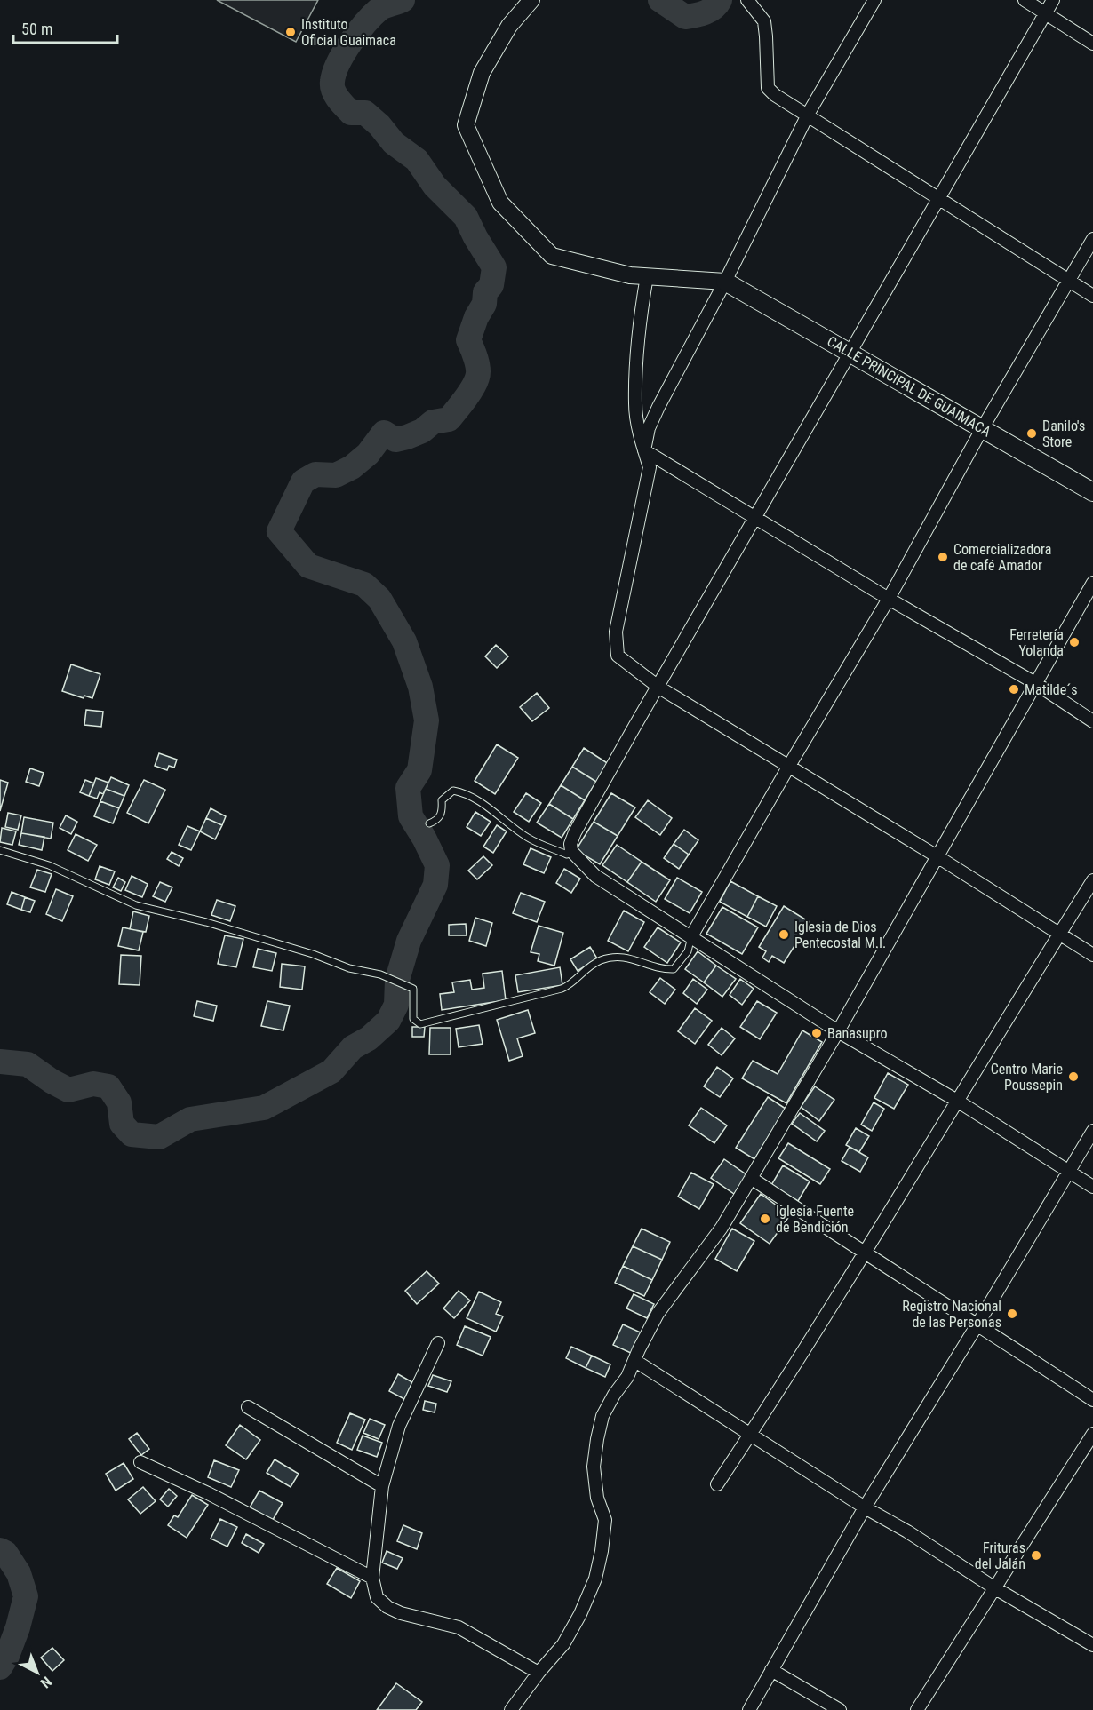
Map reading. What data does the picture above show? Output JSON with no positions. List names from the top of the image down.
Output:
{
  "streets": {
    "main road": ["CALLE PRINCIPAL DE GUAIMACA"]
  },
  "places": [
    "Instituto Oficial Guaimaca",
    "Danilo's Store",
    "Comercializadora de café Amador",
    "Ferretería Yolanda",
    "Matilde´s",
    "Iglesia de Dios Pentecostal M.I.",
    "Banasupro",
    "Centro Marie Poussepin",
    "Iglesia Fuente de Bendición",
    "Registro Nacional de las Personas",
    "Frituras del Jalán"
  ],
  "scale_bar": "50 m",
  "north": "bottom right"
}
